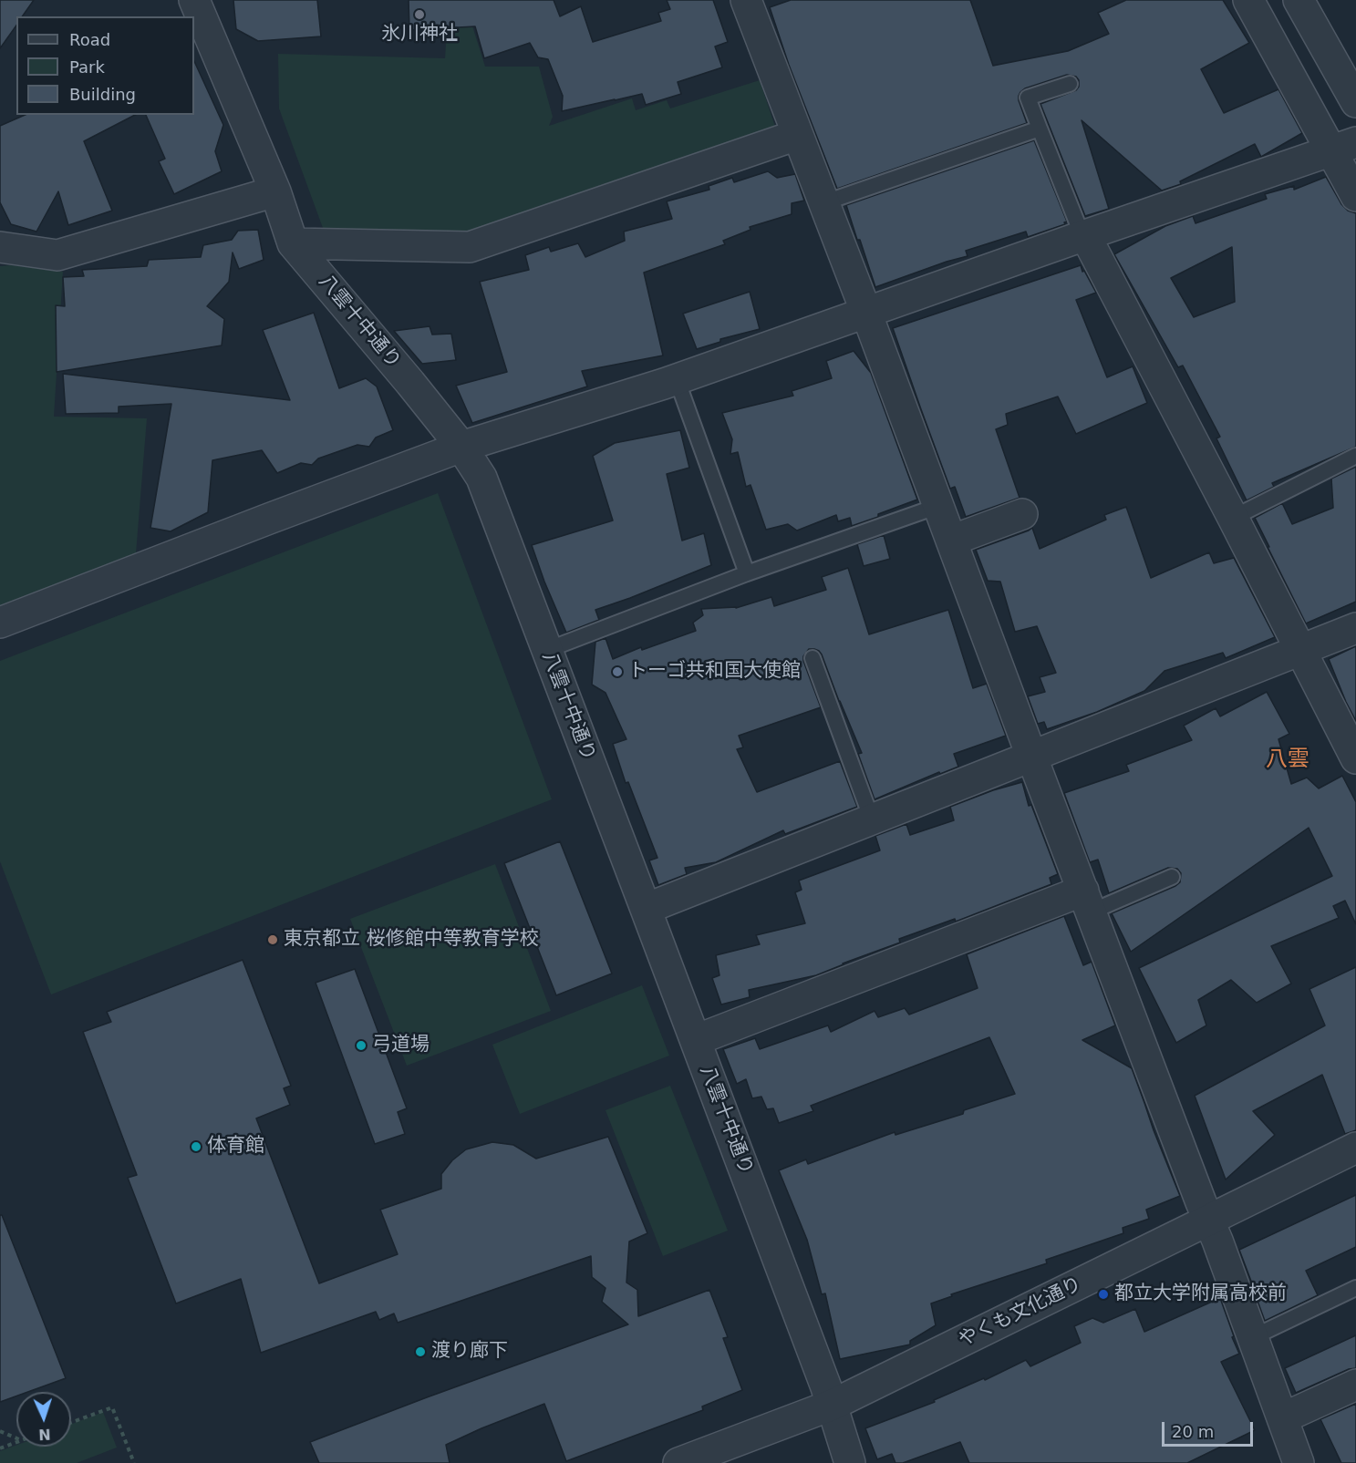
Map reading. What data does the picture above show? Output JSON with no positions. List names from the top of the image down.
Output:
{
  "streets": {
    "street": ["八雲十中通り", "やくも文化通り"]
  },
  "crossings": [
    ["八雲十中通り", "やくも文化通り"]
  ],
  "districts": ["八雲"],
  "places": [
    "氷川神社",
    "トーゴ共和国大使館",
    "東京都立 桜修館中等教育学校",
    "弓道場",
    "体育館",
    "都立大学附属高校前",
    "渡り廊下"
  ],
  "legend": ["Road", "Park", "Building"],
  "scale_bar": "20 m",
  "north": "bottom"
}
